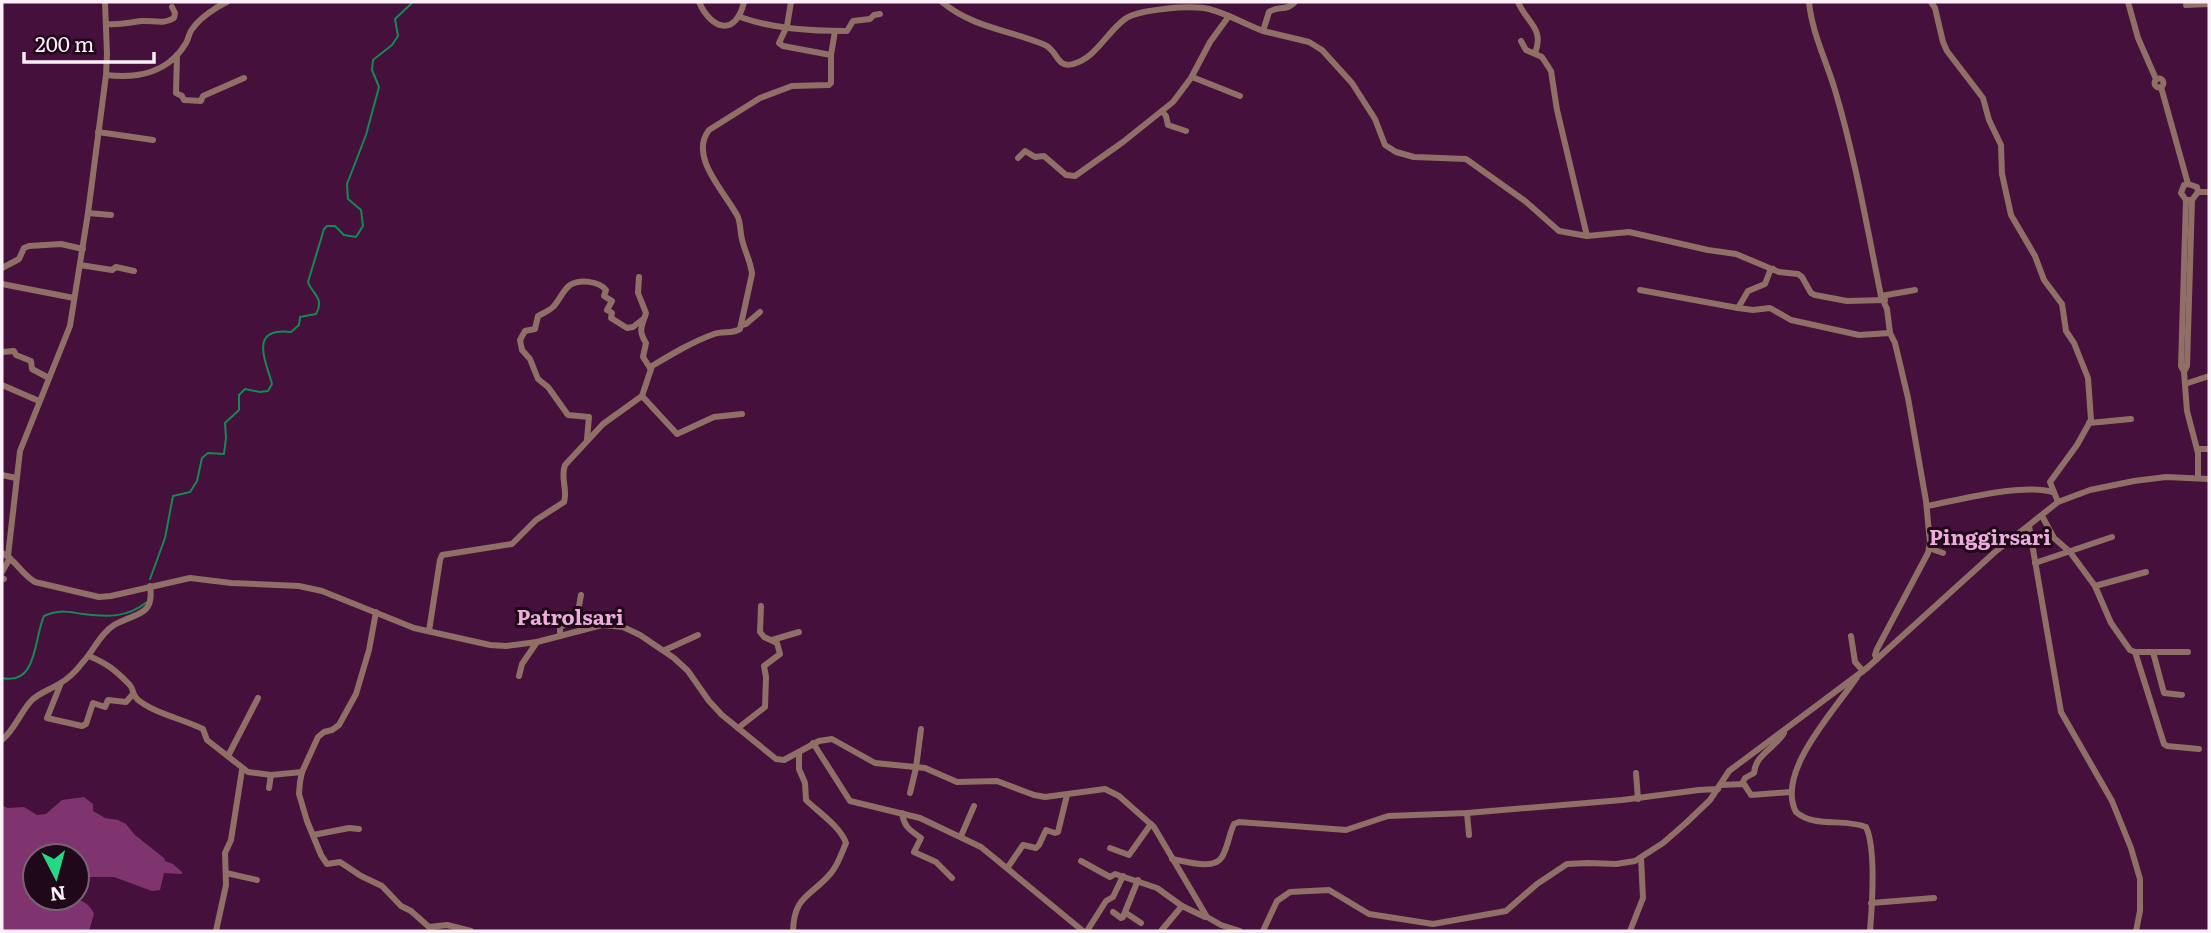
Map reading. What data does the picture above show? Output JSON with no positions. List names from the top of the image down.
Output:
{
  "districts": ["Pinggirsari", "Patrolsari"],
  "scale_bar": "200 m",
  "north": "bottom"
}
